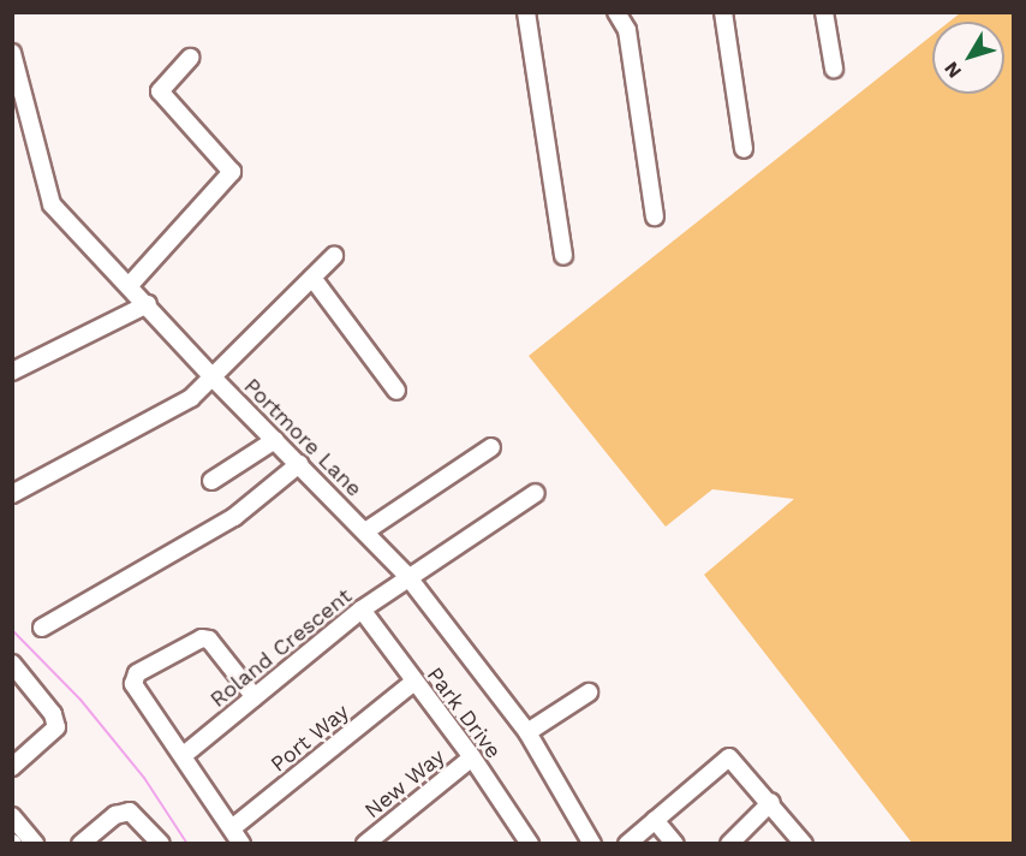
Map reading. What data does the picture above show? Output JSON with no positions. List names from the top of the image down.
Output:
{
  "streets": {
    "street": [
      "Portmore Lane",
      "Roland Crescent",
      "Park Drive",
      "Port Way",
      "New Way"
    ]
  },
  "crossings": [
    ["Portmore Lane", "Roland Crescent"],
    ["Roland Crescent", "Park Drive"],
    ["Park Drive", "Port Way"],
    ["Park Drive", "New Way"]
  ],
  "north": "bottom left"
}
